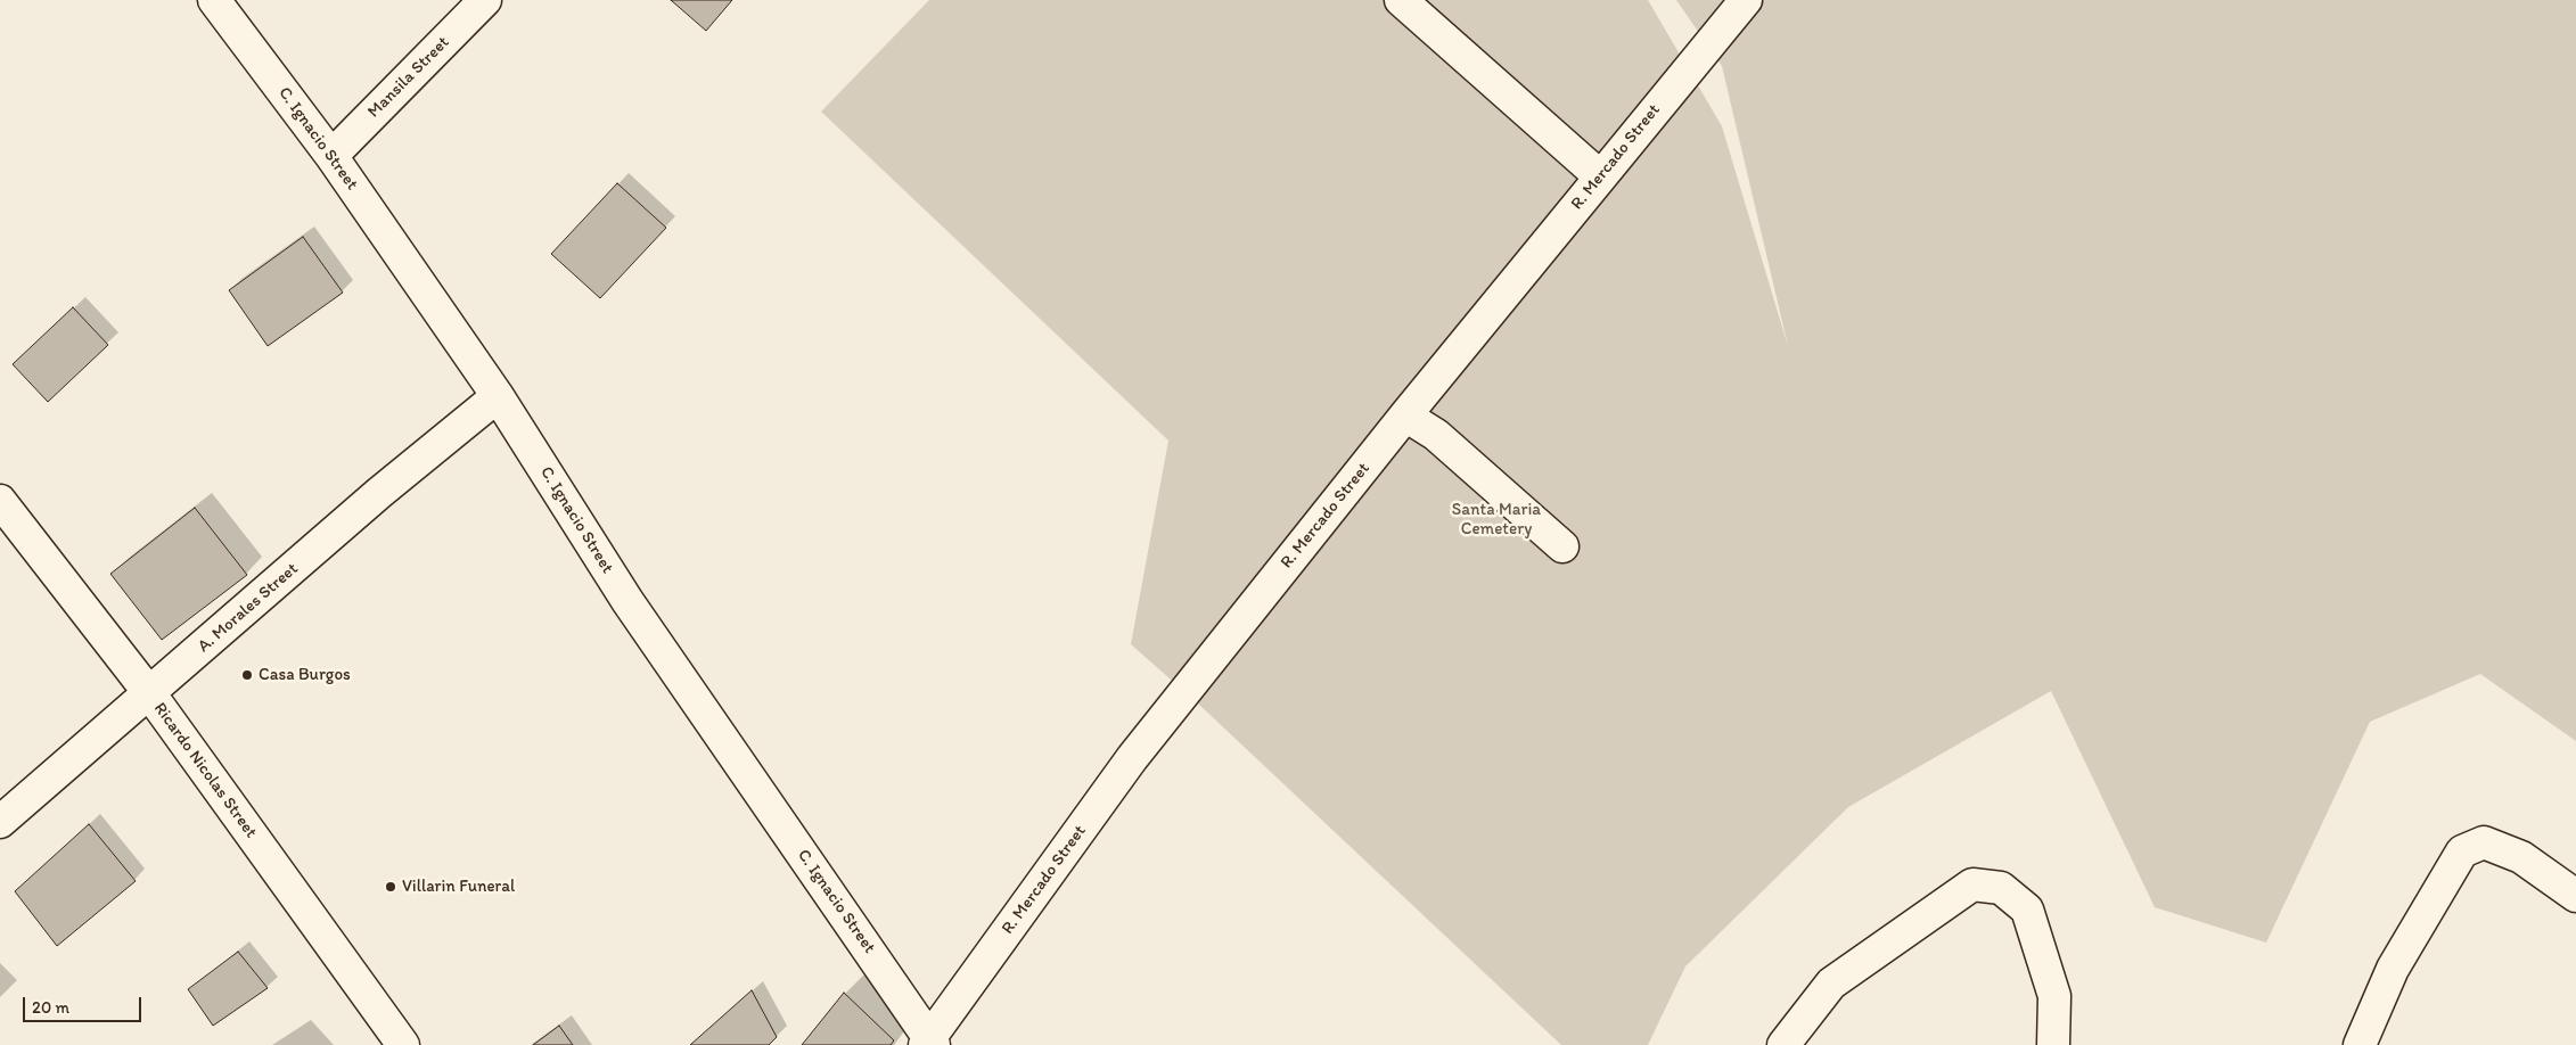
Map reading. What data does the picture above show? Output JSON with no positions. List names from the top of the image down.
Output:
{
  "streets": {
    "street": [
      "Mansila Street",
      "C. Ignacio Street",
      "R. Mercado Street",
      "A. Morales Street",
      "Ricardo Nicolas Street"
    ]
  },
  "crossings": [
    ["Mansila Street", "C. Ignacio Street"],
    ["C. Ignacio Street", "R. Mercado Street"],
    ["C. Ignacio Street", "A. Morales Street"],
    ["A. Morales Street", "Ricardo Nicolas Street"]
  ],
  "parks": ["Santa Maria Cemetery"],
  "places": ["Casa Burgos", "Villarin Funeral"],
  "scale_bar": "20 m"
}
